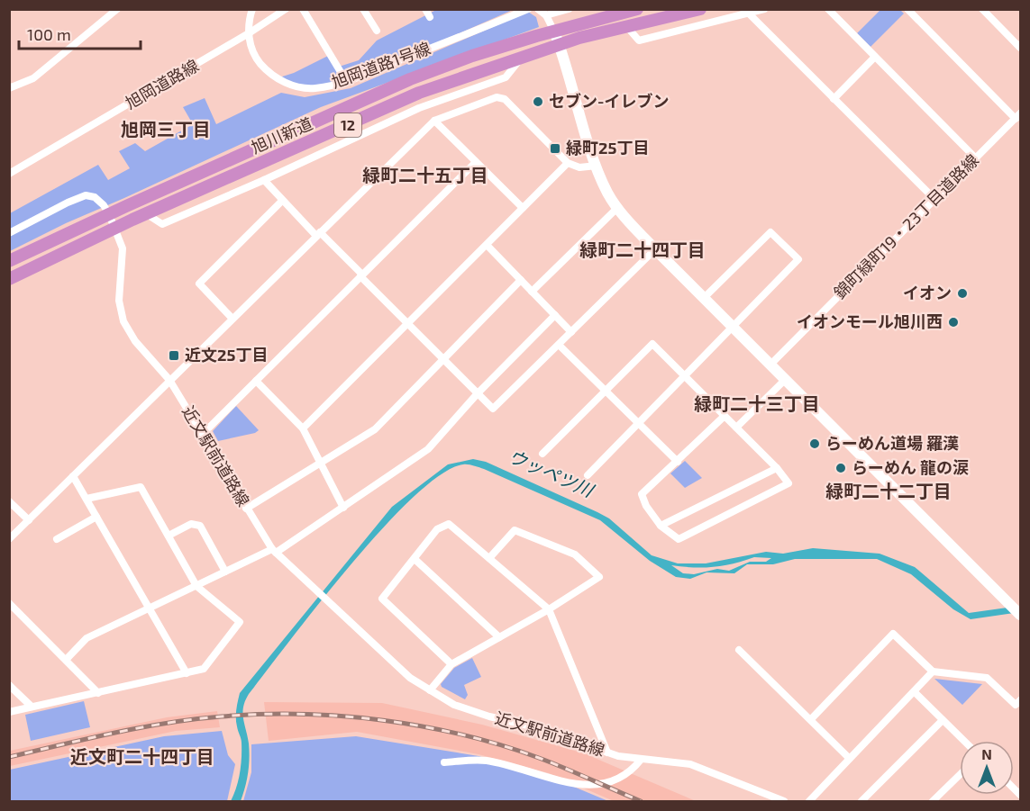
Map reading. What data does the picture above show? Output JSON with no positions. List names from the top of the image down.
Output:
{
  "streets": {
    "highway": ["12", "旭川新道"],
    "street": [
      "旭岡道路1号線",
      "旭岡道路線",
      "錦町緑町19・23丁目道路線",
      "近文駅前道路線"
    ]
  },
  "crossings": [
    ["旭岡道路1号線", "旭岡道路線"],
    ["旭川新道", "近文駅前道路線"]
  ],
  "districts": [
    "旭岡三丁目",
    "緑町二十五丁目",
    "緑町二十四丁目",
    "緑町二十三丁目",
    "緑町二十二丁目",
    "近文町二十四丁目"
  ],
  "water": ["ウッペツ川"],
  "places": {
    "other": [
      "セブン-イレブン",
      "イオン",
      "イオンモール旭川西",
      "らーめん道場 羅漢",
      "らーめん 龍の涙"
    ],
    "transit": ["緑町25丁目", "近文25丁目"]
  },
  "scale_bar": "100 m",
  "north": "top"
}
